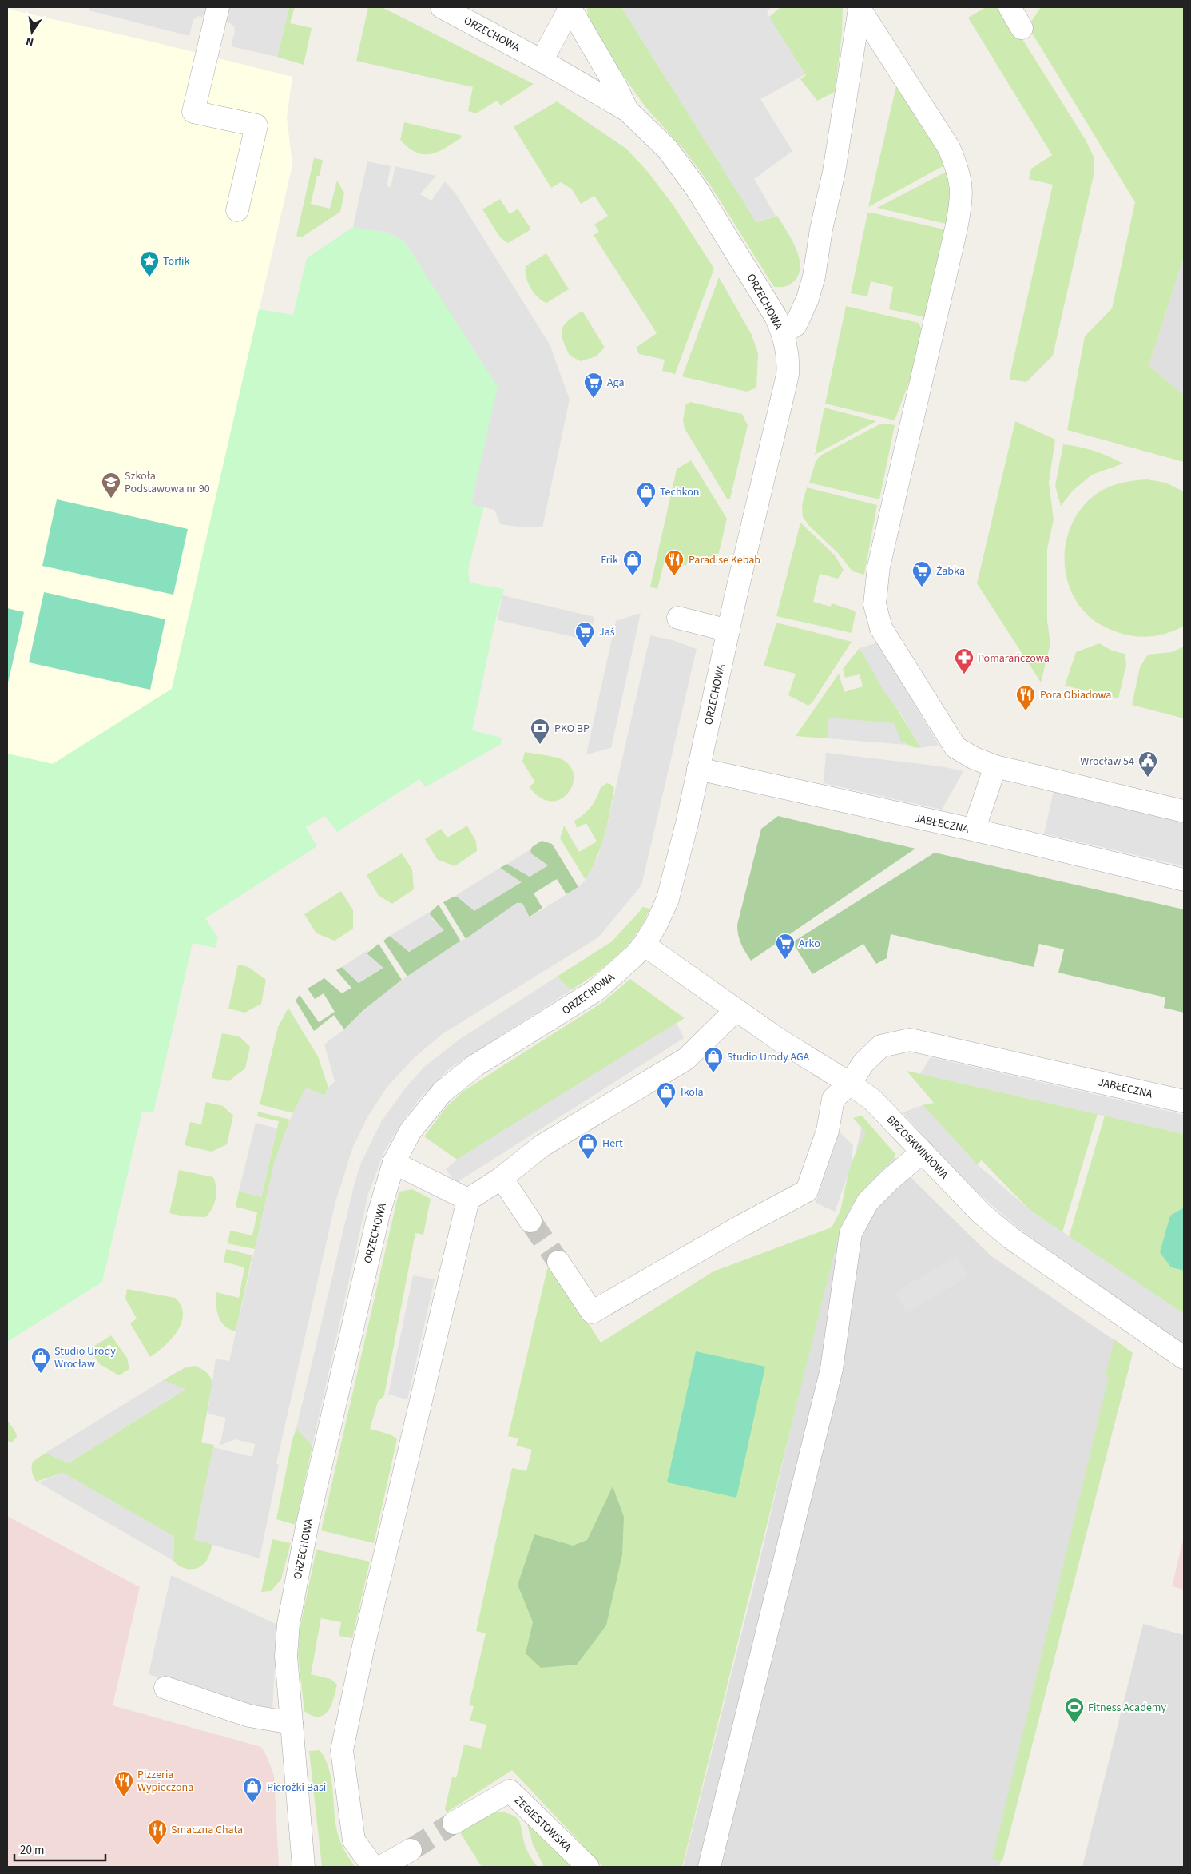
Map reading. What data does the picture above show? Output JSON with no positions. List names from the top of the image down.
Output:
{
  "streets": {
    "street": [
      "ORZECHOWA",
      "JABŁECZNA",
      "BRZOSKWINIOWA",
      "ŻEGIESTOWSKA"
    ]
  },
  "crossings": [
    ["ORZECHOWA", "JABŁECZNA"],
    ["ORZECHOWA", "BRZOSKWINIOWA"],
    ["JABŁECZNA", "BRZOSKWINIOWA"]
  ],
  "places": {
    "place": ["Torfik"],
    "supermarket": [
      "Aga",
      "Żabka",
      "Jaś",
      "Arko"
    ],
    "school or university": ["Szkoła Podstawowa nr 90"],
    "shop": [
      "Techkon",
      "Frik",
      "Studio Urody AGA",
      "Ikola",
      "Hert",
      "Studio Urody Wrocław",
      "Pierożki Basi"
    ],
    "restaurant": [
      "Paradise Kebab",
      "Pora Obiadowa",
      "Pizzeria Wypieczona",
      "Smaczna Chata"
    ],
    "pharmacy": ["Pomarańczowa"],
    "bank": ["PKO BP"],
    "public building": ["Wrocław 54"],
    "sports": ["Fitness Academy"]
  },
  "scale_bar": "20 m",
  "north": "bottom"
}
